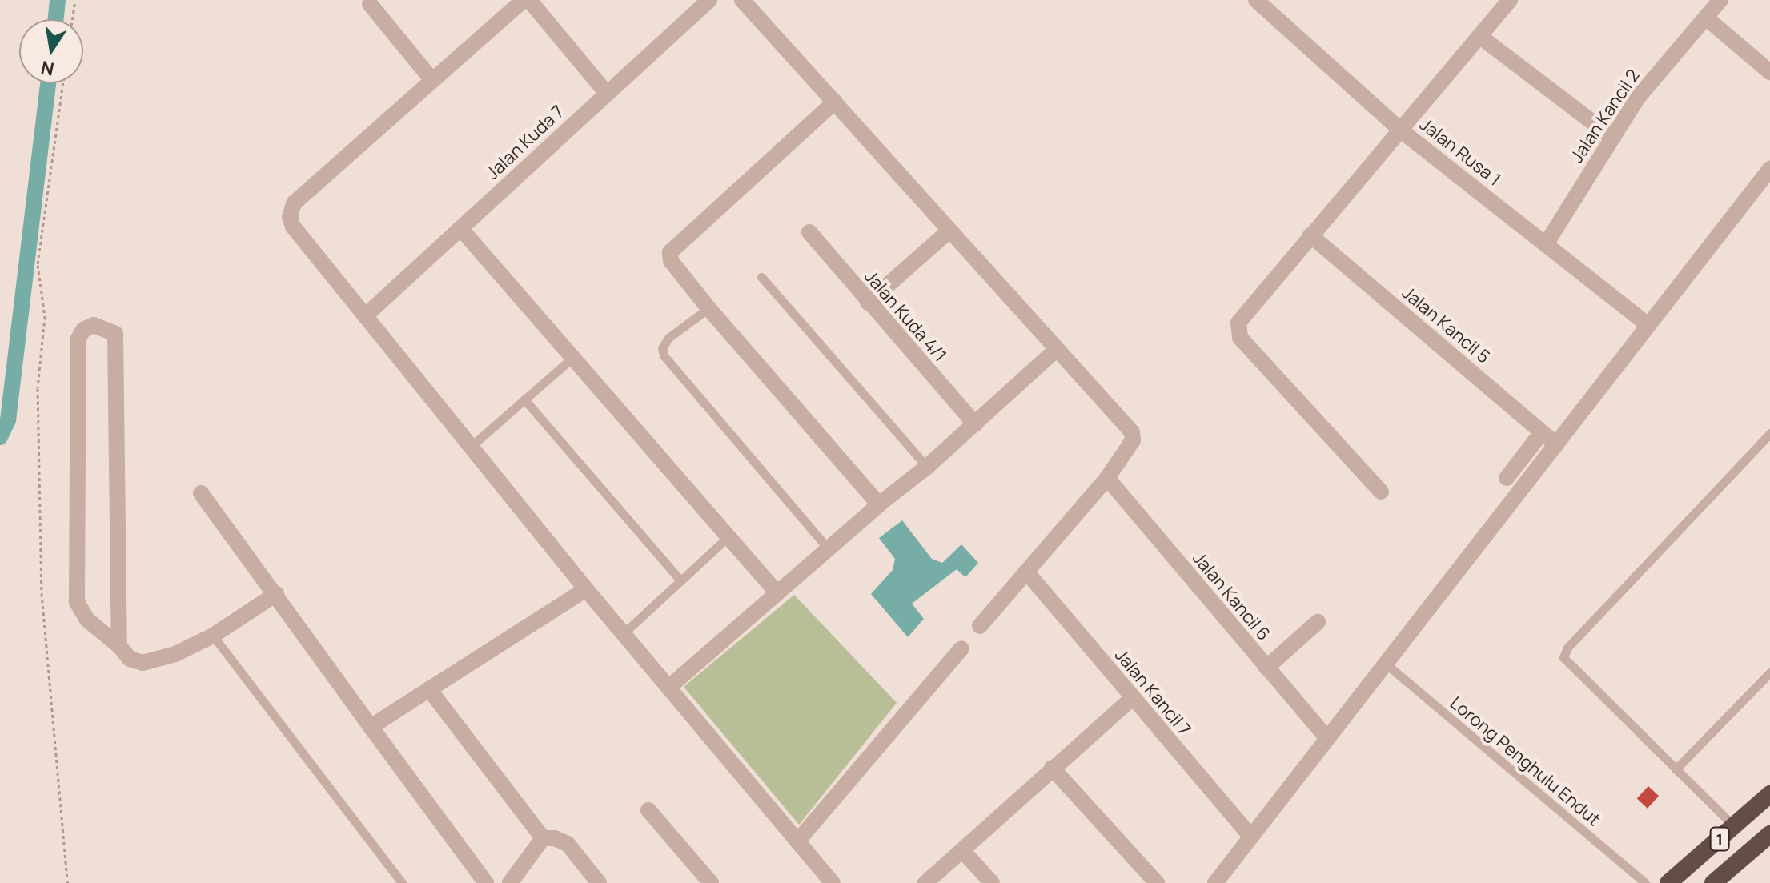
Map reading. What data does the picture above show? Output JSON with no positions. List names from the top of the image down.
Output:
{
  "streets": {
    "highway": ["1"],
    "street": [
      "Jalan Kancil 2",
      "Jalan Kuda 7",
      "Jalan Rusa 1",
      "Jalan Kuda 4/1",
      "Jalan Kancil 5",
      "Jalan Kancil 6",
      "Jalan Kancil 7"
    ],
    "lane": ["Lorong Penghulu Endut"]
  },
  "crossings": [
    ["Jalan Kancil 2", "Jalan Rusa 1"]
  ],
  "north": "bottom"
}
